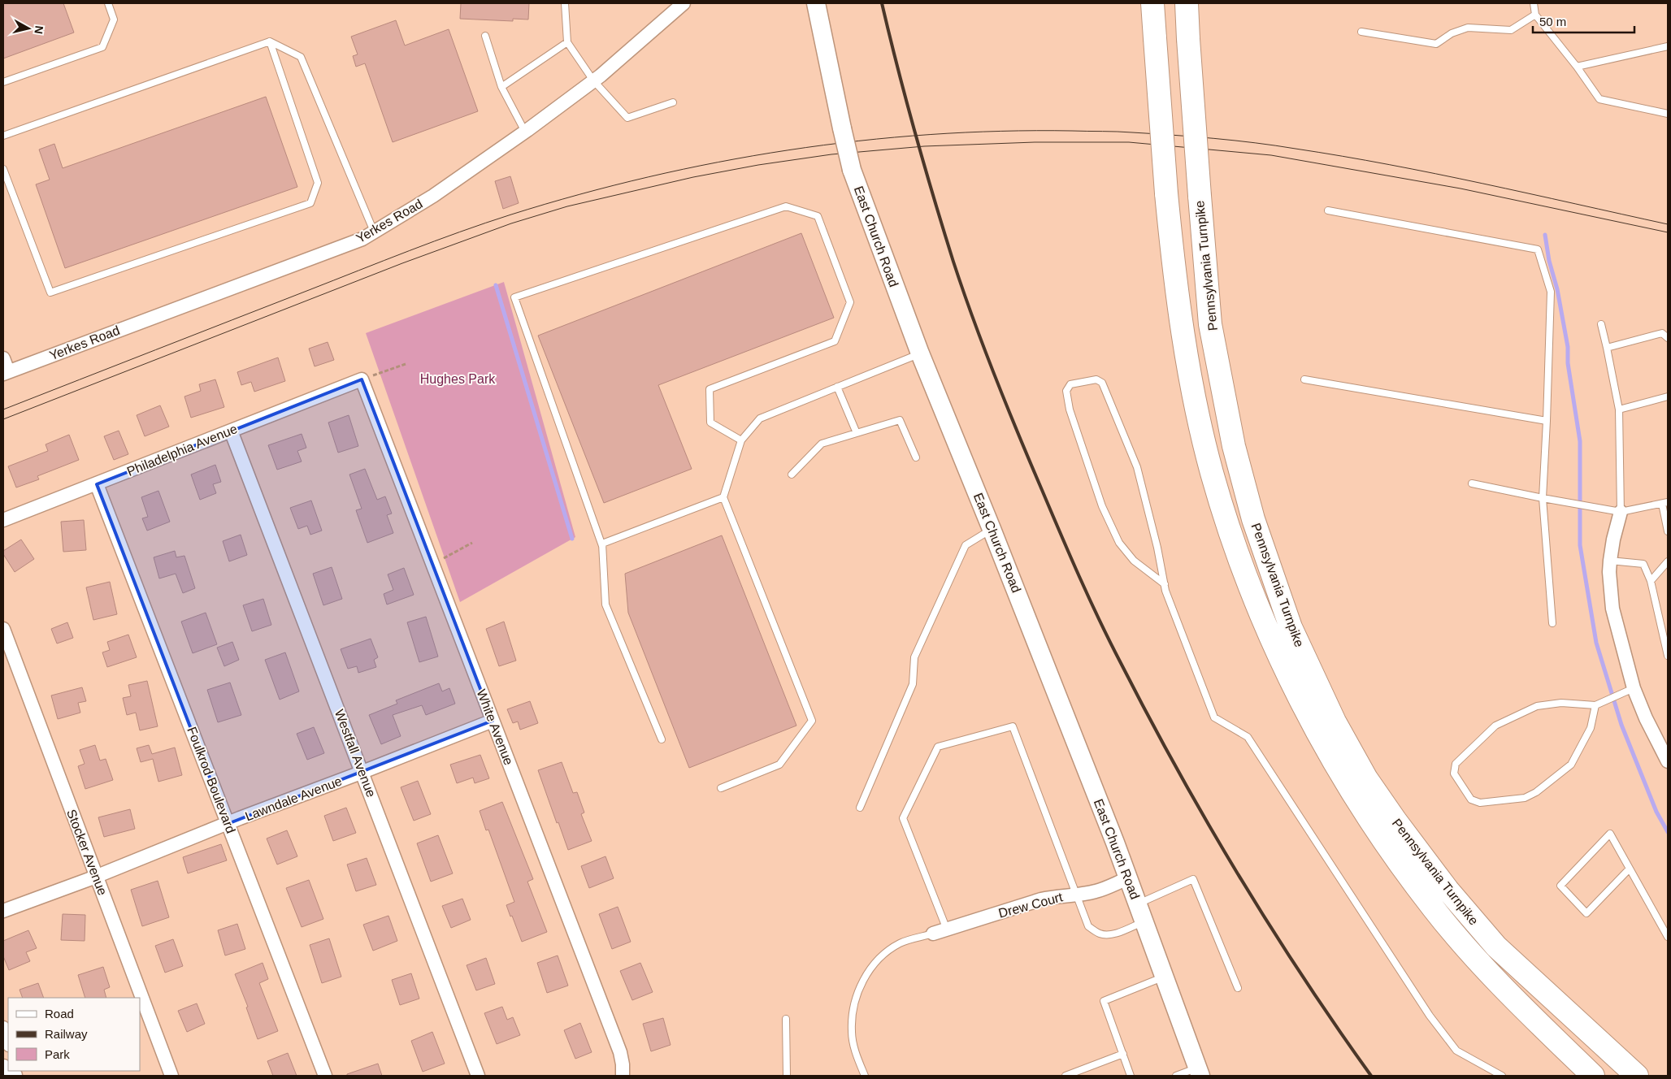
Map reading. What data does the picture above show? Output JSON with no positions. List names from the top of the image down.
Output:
{
  "streets": {
    "highway": ["Pennsylvania Turnpike"],
    "street": [
      "Yerkes Road",
      "East Church Road",
      "Philadelphia Avenue",
      "White Avenue",
      "Westfall Avenue",
      "Foulkrod Boulevard",
      "Lawndale Avenue",
      "Stocker Avenue",
      "Drew Court"
    ]
  },
  "crossings": [
    ["East Church Road", "Drew Court"],
    ["Philadelphia Avenue", "White Avenue"],
    ["Philadelphia Avenue", "Westfall Avenue"],
    ["Philadelphia Avenue", "Foulkrod Boulevard"],
    ["White Avenue", "Lawndale Avenue"],
    ["Westfall Avenue", "Lawndale Avenue"],
    ["Foulkrod Boulevard", "Lawndale Avenue"],
    ["Lawndale Avenue", "Stocker Avenue"]
  ],
  "parks": ["Hughes Park"],
  "legend": ["Road", "Railway", "Park"],
  "scale_bar": "50 m",
  "north": "right"
}
